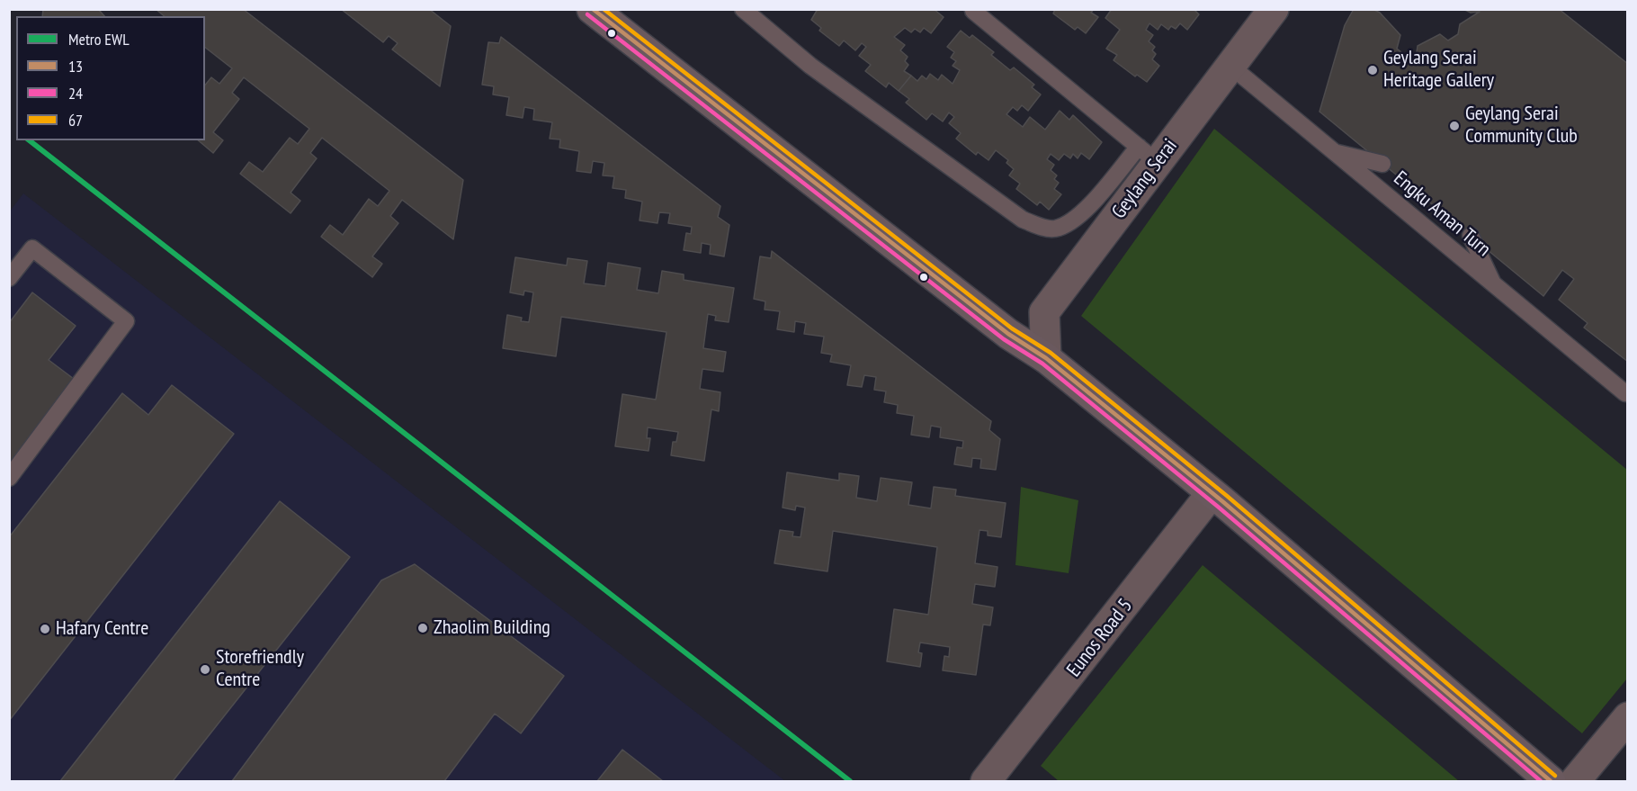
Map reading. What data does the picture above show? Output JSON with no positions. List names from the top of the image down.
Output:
{
  "streets": {
    "street": ["Geylang Serai", "Eunos Road 5"],
    "lane": ["Engku Aman Turn"]
  },
  "crossings": [
    ["Geylang Serai", "Engku Aman Turn"]
  ],
  "places": [
    "Geylang Serai Heritage Gallery",
    "Geylang Serai Community Club",
    "Zhaolim Building",
    "Hafary Centre",
    "Storefriendly Centre"
  ],
  "lines": [
    "transit line 13",
    "transit line 67",
    "transit line 24",
    "metro line EWL"
  ],
  "legend": [
    "Metro EWL",
    "13",
    "24",
    "67"
  ]
}
